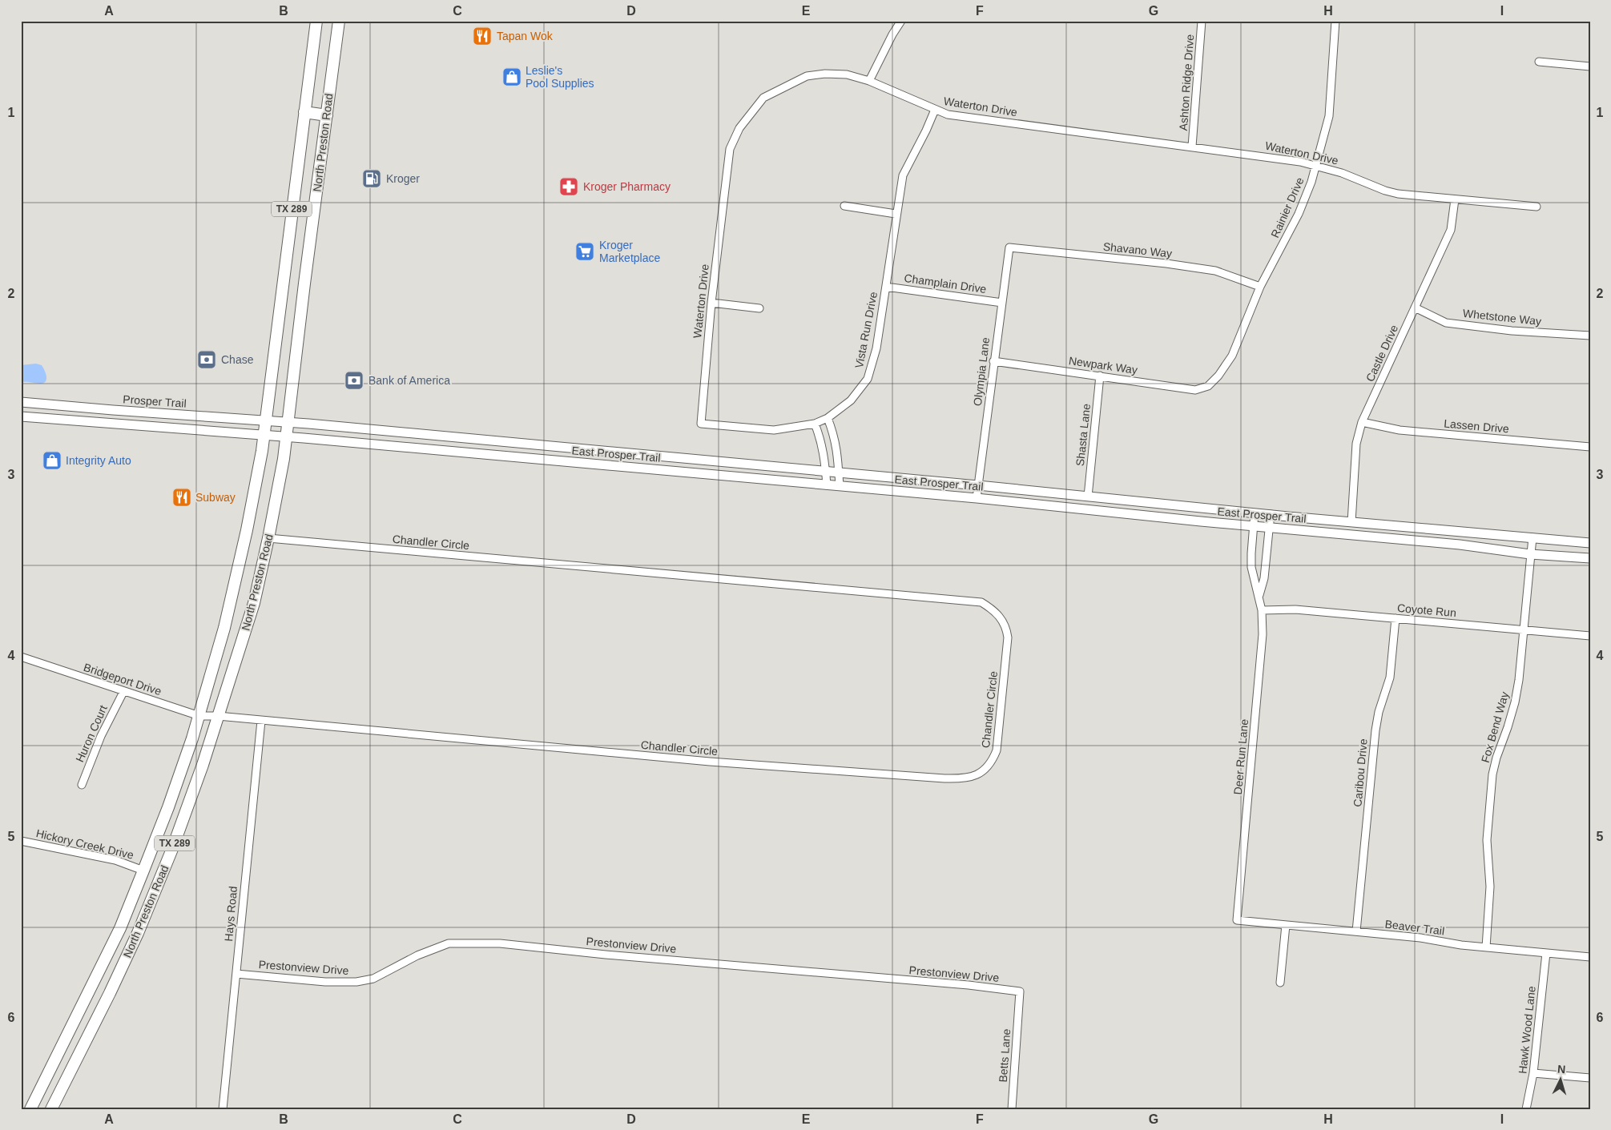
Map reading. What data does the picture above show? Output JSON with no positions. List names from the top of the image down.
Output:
{
  "streets": {
    "main road": [
      "North Preston Road",
      "TX 289",
      "Prosper Trail",
      "East Prosper Trail"
    ],
    "street": [
      "Ashton Ridge Drive",
      "Waterton Drive",
      "Rainier Drive",
      "Shavano Way",
      "Champlain Drive",
      "Whetstone Way",
      "Vista Run Drive",
      "Castle Drive",
      "Newpark Way",
      "Olympia Lane",
      "Lassen Drive",
      "Shasta Lane",
      "Chandler Circle",
      "Coyote Run",
      "Bridgeport Drive",
      "Fox Bend Way",
      "Huron Court",
      "Deer Run Lane",
      "Caribou Drive",
      "Hickory Creek Drive",
      "Hays Road",
      "Beaver Trail",
      "Prestonview Drive",
      "Hawk Wood Lane",
      "Betts Lane"
    ]
  },
  "crossings": [
    ["Ashton Ridge Drive", "Waterton Drive"],
    ["Waterton Drive", "Rainier Drive"],
    ["Waterton Drive", "Vista Run Drive"],
    ["Waterton Drive", "Castle Drive"],
    ["North Preston Road", "Prosper Trail"],
    ["North Preston Road", "East Prosper Trail"],
    ["North Preston Road", "Chandler Circle"],
    ["North Preston Road", "Bridgeport Drive"],
    ["North Preston Road", "Hickory Creek Drive"],
    ["Rainier Drive", "Shavano Way"],
    ["Rainier Drive", "Newpark Way"],
    ["Shavano Way", "Olympia Lane"],
    ["Champlain Drive", "Vista Run Drive"],
    ["Champlain Drive", "Olympia Lane"],
    ["Whetstone Way", "Castle Drive"],
    ["Castle Drive", "Lassen Drive"],
    ["Castle Drive", "East Prosper Trail"],
    ["Newpark Way", "Olympia Lane"],
    ["Newpark Way", "Shasta Lane"],
    ["Olympia Lane", "East Prosper Trail"],
    ["Prosper Trail", "East Prosper Trail"],
    ["Shasta Lane", "East Prosper Trail"],
    ["East Prosper Trail", "Fox Bend Way"],
    ["East Prosper Trail", "Deer Run Lane"],
    ["Chandler Circle", "Bridgeport Drive"],
    ["Chandler Circle", "Hays Road"],
    ["Coyote Run", "Fox Bend Way"],
    ["Coyote Run", "Deer Run Lane"],
    ["Coyote Run", "Caribou Drive"],
    ["Bridgeport Drive", "Huron Court"],
    ["Fox Bend Way", "Beaver Trail"],
    ["Deer Run Lane", "Beaver Trail"],
    ["Caribou Drive", "Beaver Trail"],
    ["Hays Road", "Prestonview Drive"],
    ["Beaver Trail", "Hawk Wood Lane"],
    ["Prestonview Drive", "Betts Lane"]
  ],
  "places": {
    "restaurant": ["Tapan Wok", "Subway"],
    "shop": ["Leslie's Pool Supplies", "Integrity Auto"],
    "fuel station": ["Kroger"],
    "pharmacy": ["Kroger Pharmacy"],
    "supermarket": ["Kroger Marketplace"],
    "bank": ["Chase", "Bank of America"]
  },
  "north": "top",
  "grid": {
    "columns": [
      "A",
      "B",
      "C",
      "D",
      "E",
      "F",
      "G",
      "H",
      "I"
    ],
    "rows": [
      "1",
      "2",
      "3",
      "4",
      "5",
      "6"
    ]
  }
}
